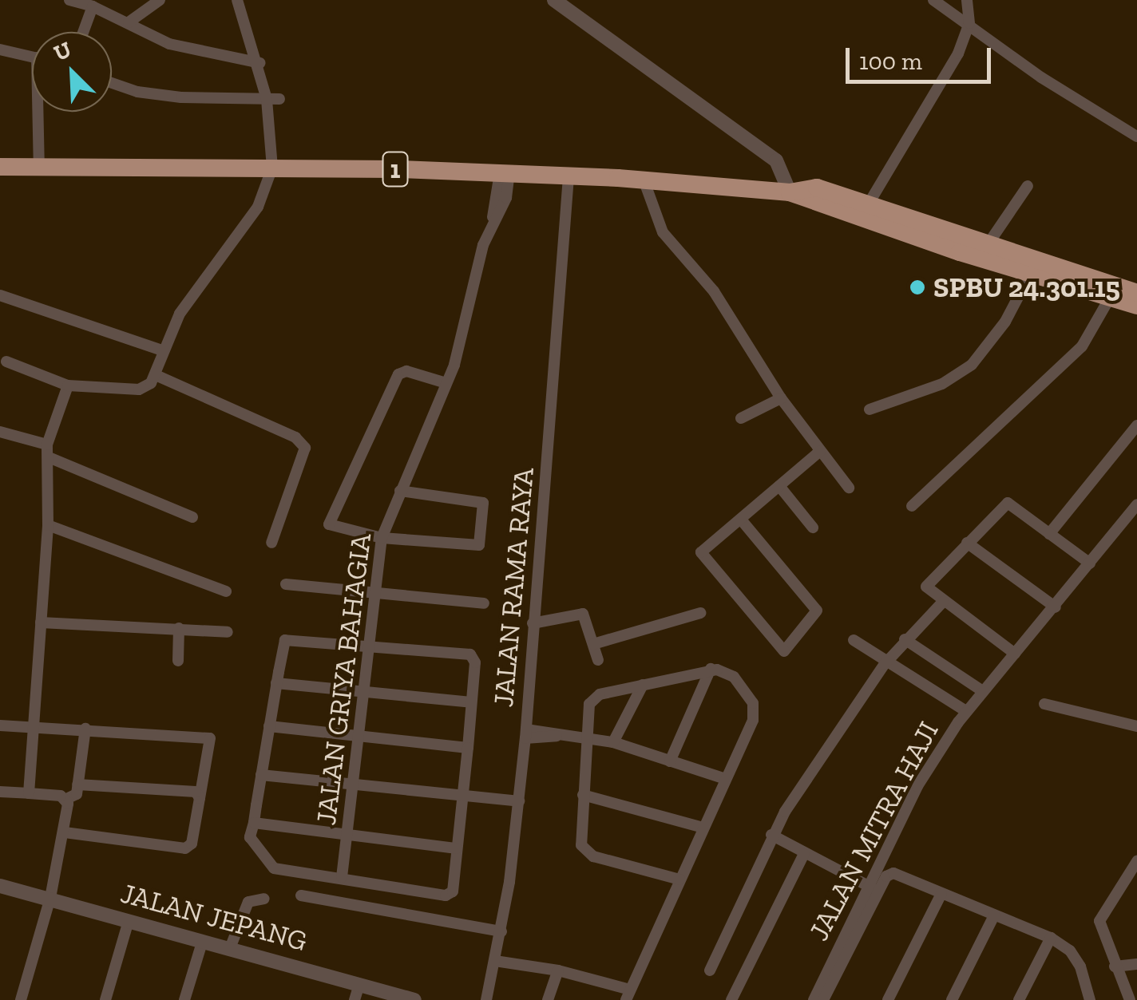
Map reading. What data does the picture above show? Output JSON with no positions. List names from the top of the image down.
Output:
{
  "streets": {
    "highway": ["1"],
    "street": [
      "JALAN RAMA RAYA",
      "JALAN GRIYA BAHAGIA",
      "JALAN MITRA HAJI",
      "JALAN JEPANG"
    ]
  },
  "crossings": [
    ["1", "JALAN RAMA RAYA"],
    ["1", "JALAN GRIYA BAHAGIA"]
  ],
  "places": ["SPBU 24.301.15"],
  "scale_bar": "100 m",
  "north": "top left"
}
